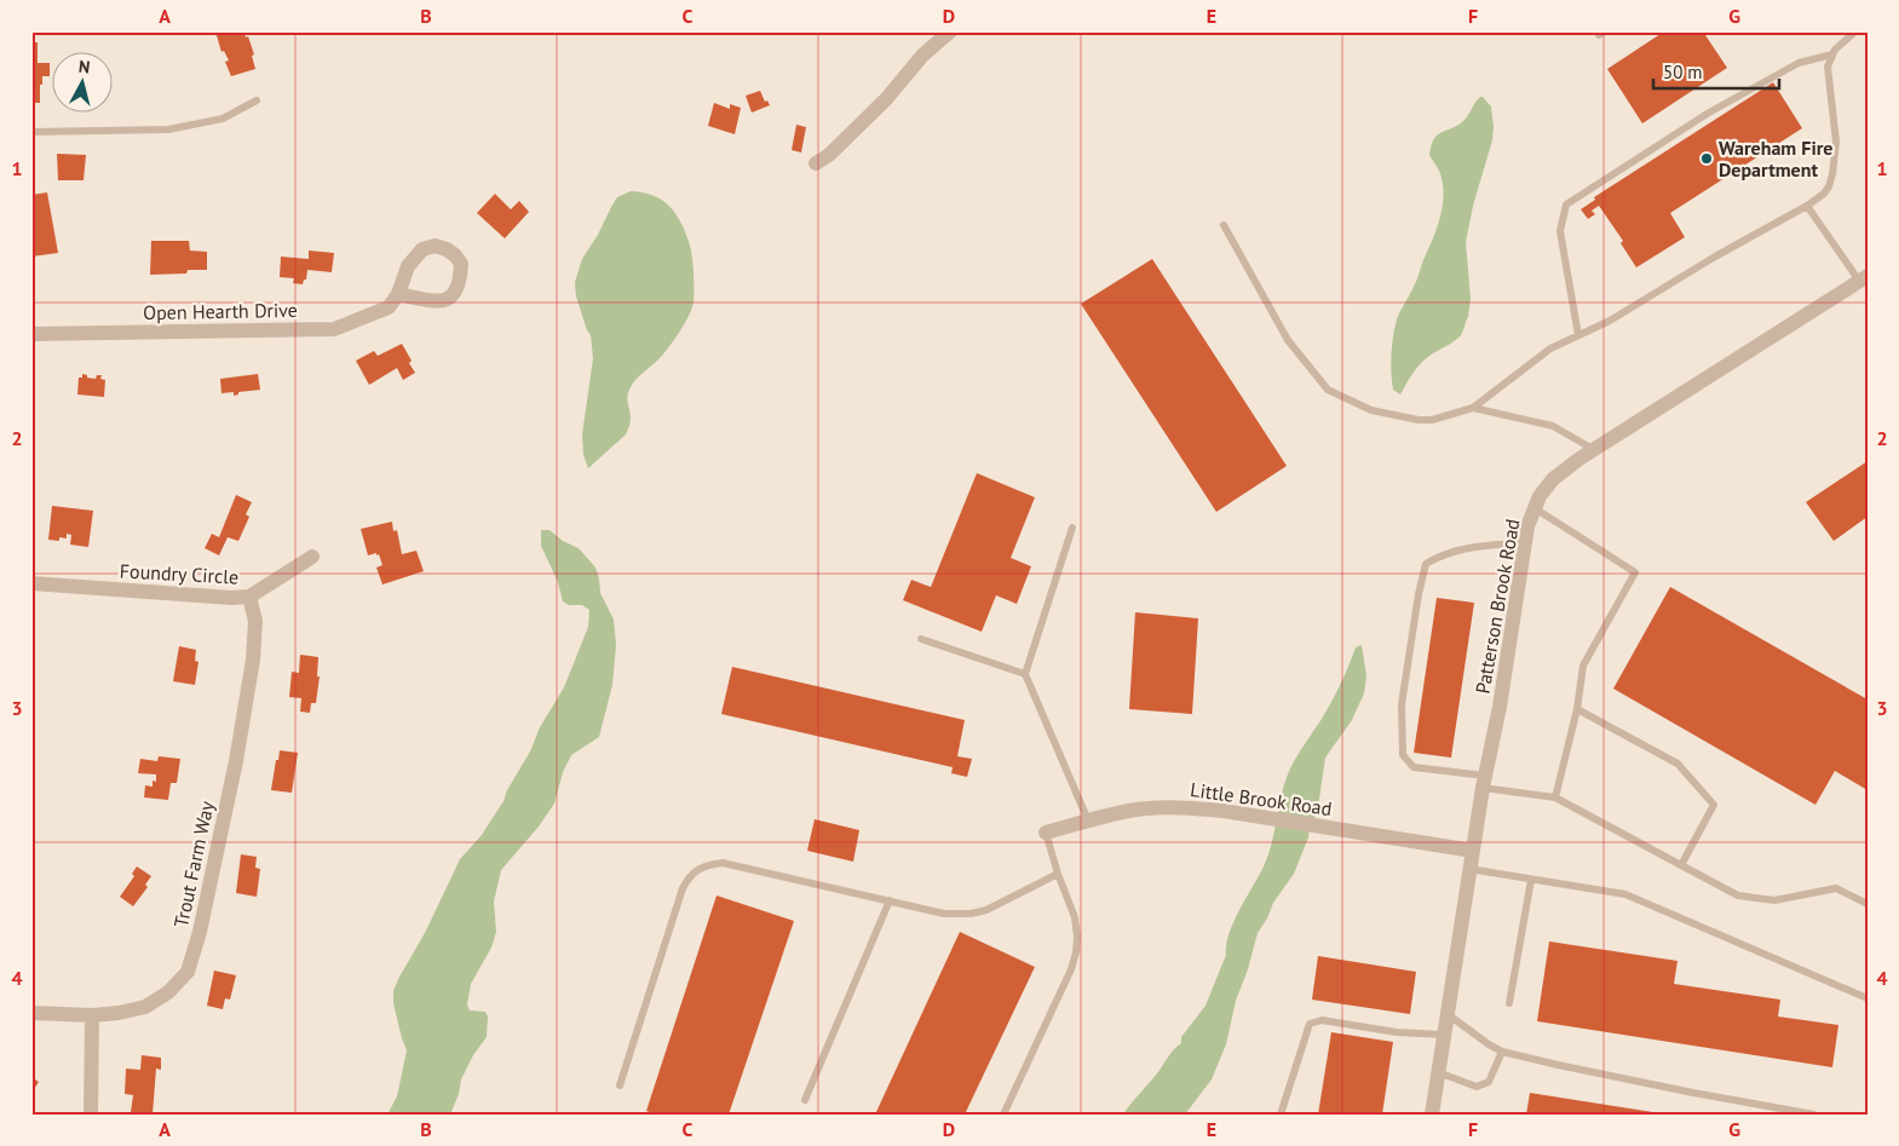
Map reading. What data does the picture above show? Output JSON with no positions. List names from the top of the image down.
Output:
{
  "streets": {
    "street": [
      "Open Hearth Drive",
      "Foundry Circle",
      "Patterson Brook Road",
      "Little Brook Road",
      "Trout Farm Way"
    ]
  },
  "crossings": [
    ["Foundry Circle", "Trout Farm Way"],
    ["Patterson Brook Road", "Little Brook Road"]
  ],
  "places": ["Wareham Fire Department"],
  "scale_bar": "50 m",
  "north": "top",
  "grid": {
    "columns": [
      "A",
      "B",
      "C",
      "D",
      "E",
      "F",
      "G"
    ],
    "rows": [
      "1",
      "2",
      "3",
      "4"
    ]
  }
}
